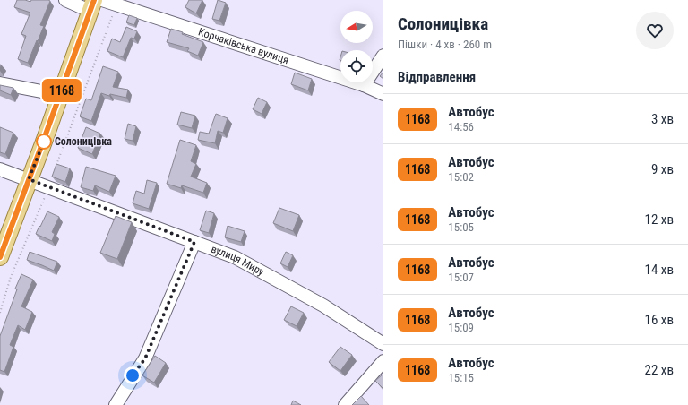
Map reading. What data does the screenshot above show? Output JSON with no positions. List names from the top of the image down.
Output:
{
  "streets": {
    "street": ["Корчаківська вулиця", "вулиця Миру"]
  },
  "places": ["Солоницівка"],
  "lines": ["bus line 1168"],
  "north": "left",
  "page": {
    "on_map": "1168",
    "heading": [
      ["Солоницівка", "Пішки · 4 хв · 260 m"],
      "Відправлення"
    ],
    "list": [
      {
        "mark": "1168",
        "name": "Автобус",
        "note": "14:56",
        "value": "3 хв"
      },
      {
        "mark": "1168",
        "name": "Автобус",
        "note": "15:02",
        "value": "9 хв"
      },
      {
        "mark": "1168",
        "name": "Автобус",
        "note": "15:05",
        "value": "12 хв"
      },
      {
        "mark": "1168",
        "name": "Автобус",
        "note": "15:07",
        "value": "14 хв"
      },
      {
        "mark": "1168",
        "name": "Автобус",
        "note": "15:09",
        "value": "16 хв"
      },
      {
        "mark": "1168",
        "name": "Автобус",
        "note": "15:15",
        "value": "22 хв"
      }
    ]
  }
}
